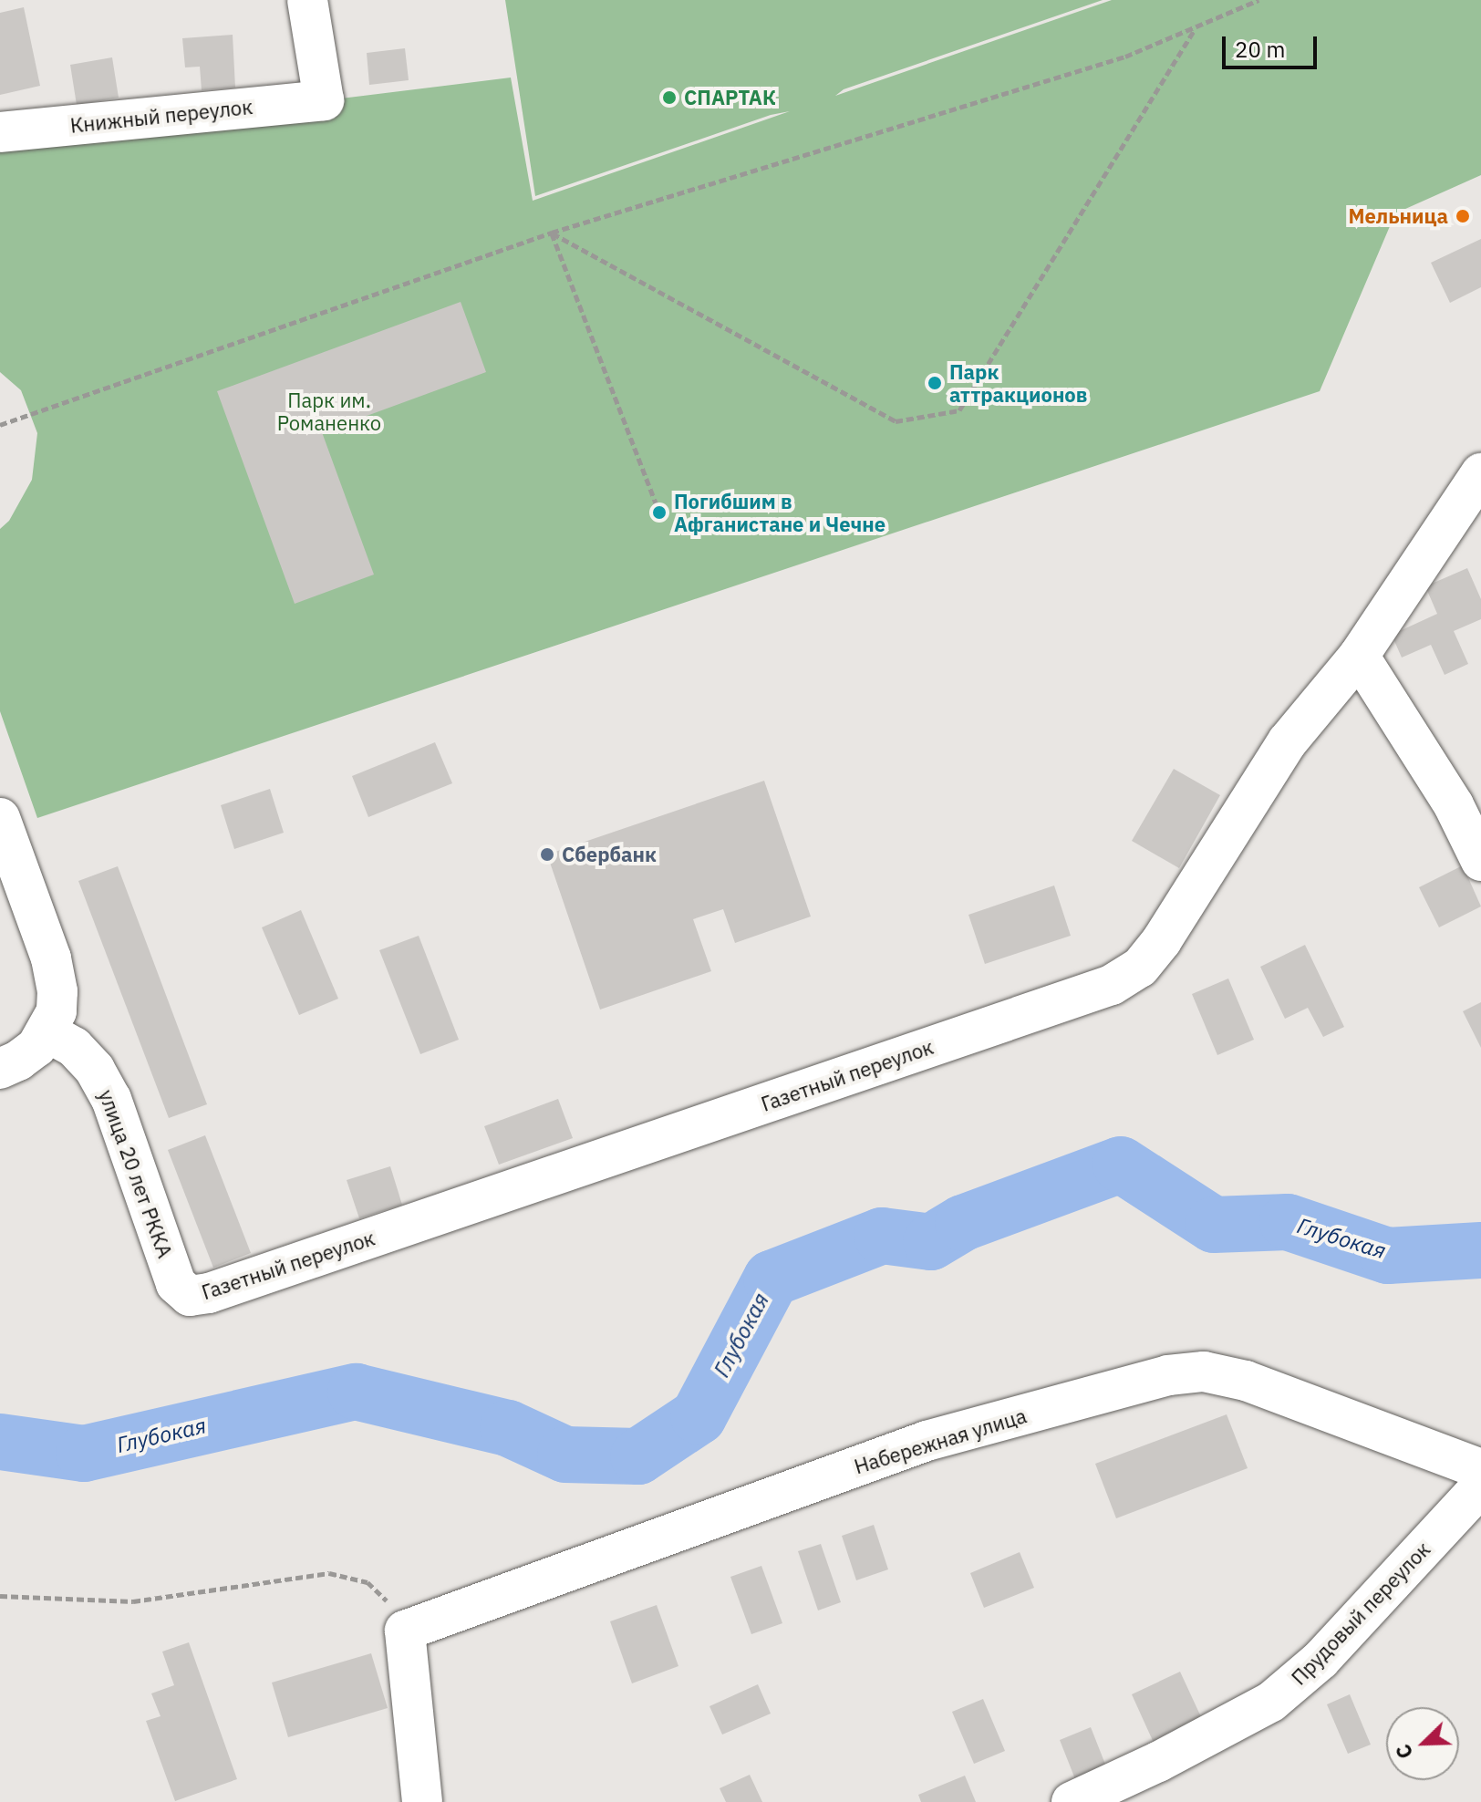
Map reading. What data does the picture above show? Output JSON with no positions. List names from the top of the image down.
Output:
{
  "streets": {
    "street": [
      "Книжный переулок",
      "Газетный переулок",
      "улица 20 лет РККА",
      "Набережная улица",
      "Прудовый переулок"
    ]
  },
  "crossings": [
    ["Газетный переулок", "улица 20 лет РККА"]
  ],
  "water": ["Глубокая"],
  "parks": ["Парк им. Романенко"],
  "places": [
    "СПАРТАК",
    "Мельница",
    "Парк аттракционов",
    "Погибшим в Афганистане и Чечне",
    "Сбербанк"
  ],
  "scale_bar": "20 m",
  "north": "bottom left"
}
